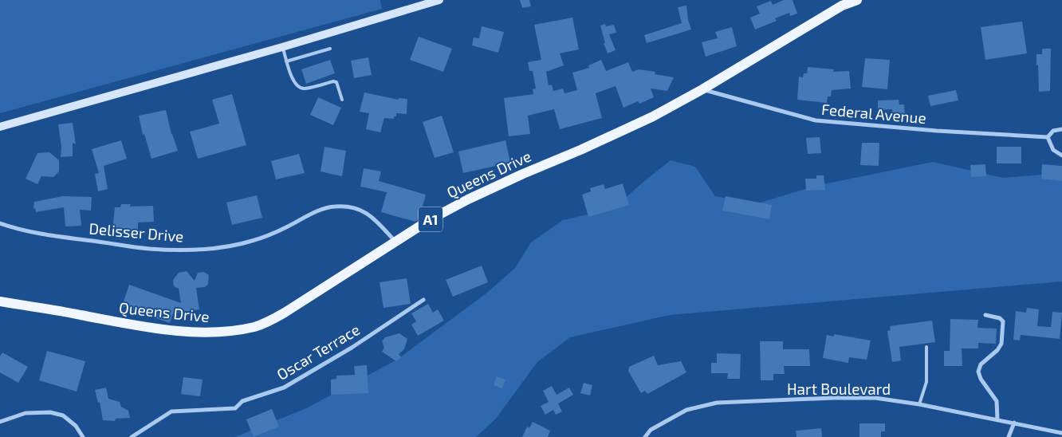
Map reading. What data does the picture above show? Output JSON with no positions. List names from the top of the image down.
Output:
{
  "streets": {
    "main road": ["Queens Drive", "A1"],
    "street": [
      "Federal Avenue",
      "Delisser Drive",
      "Oscar Terrace",
      "Hart Boulevard"
    ]
  },
  "crossings": [
    ["Federal Avenue", "Queens Drive"],
    ["Queens Drive", "Delisser Drive"]
  ]
}
